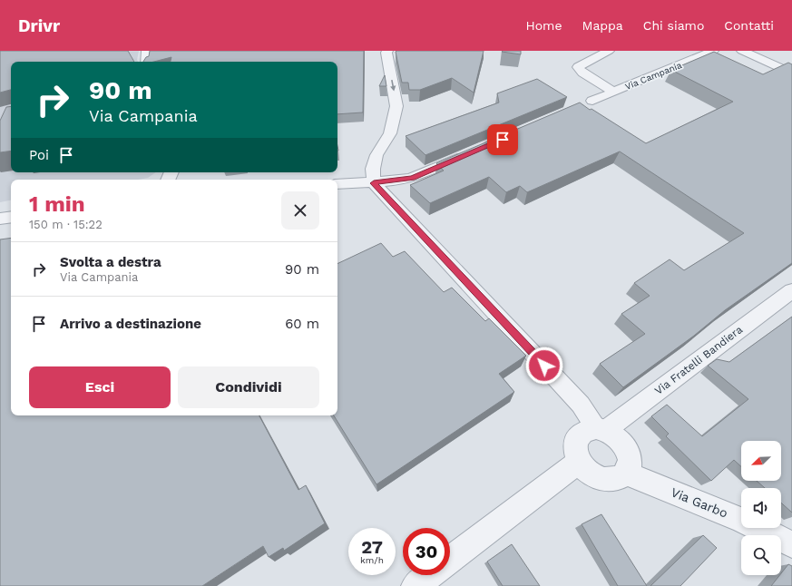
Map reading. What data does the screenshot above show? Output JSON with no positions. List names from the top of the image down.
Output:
{
  "streets": {
    "street": ["Via Campania", "Via Fratelli Bandiera", "Via Garbo"]
  },
  "crossings": [
    ["Via Fratelli Bandiera", "Via Garbo"]
  ],
  "north": "bottom left",
  "page": {
    "header": "Drivr",
    "nav": [
      "Home",
      "Mappa",
      "Chi siamo",
      "Contatti"
    ],
    "turn": ["90 m", "Via Campania"],
    "then": "Poi",
    "heading": ["1 min", "150 m · 15:22"],
    "list": [
      {
        "name": "Svolta a destra",
        "note": "Via Campania",
        "value": "90 m"
      },
      {
        "name": "Arrivo a destinazione",
        "value": "60 m"
      }
    ],
    "buttons": ["Esci", "Condividi"],
    "speed": "27 km/h",
    "limit": "30"
  }
}
